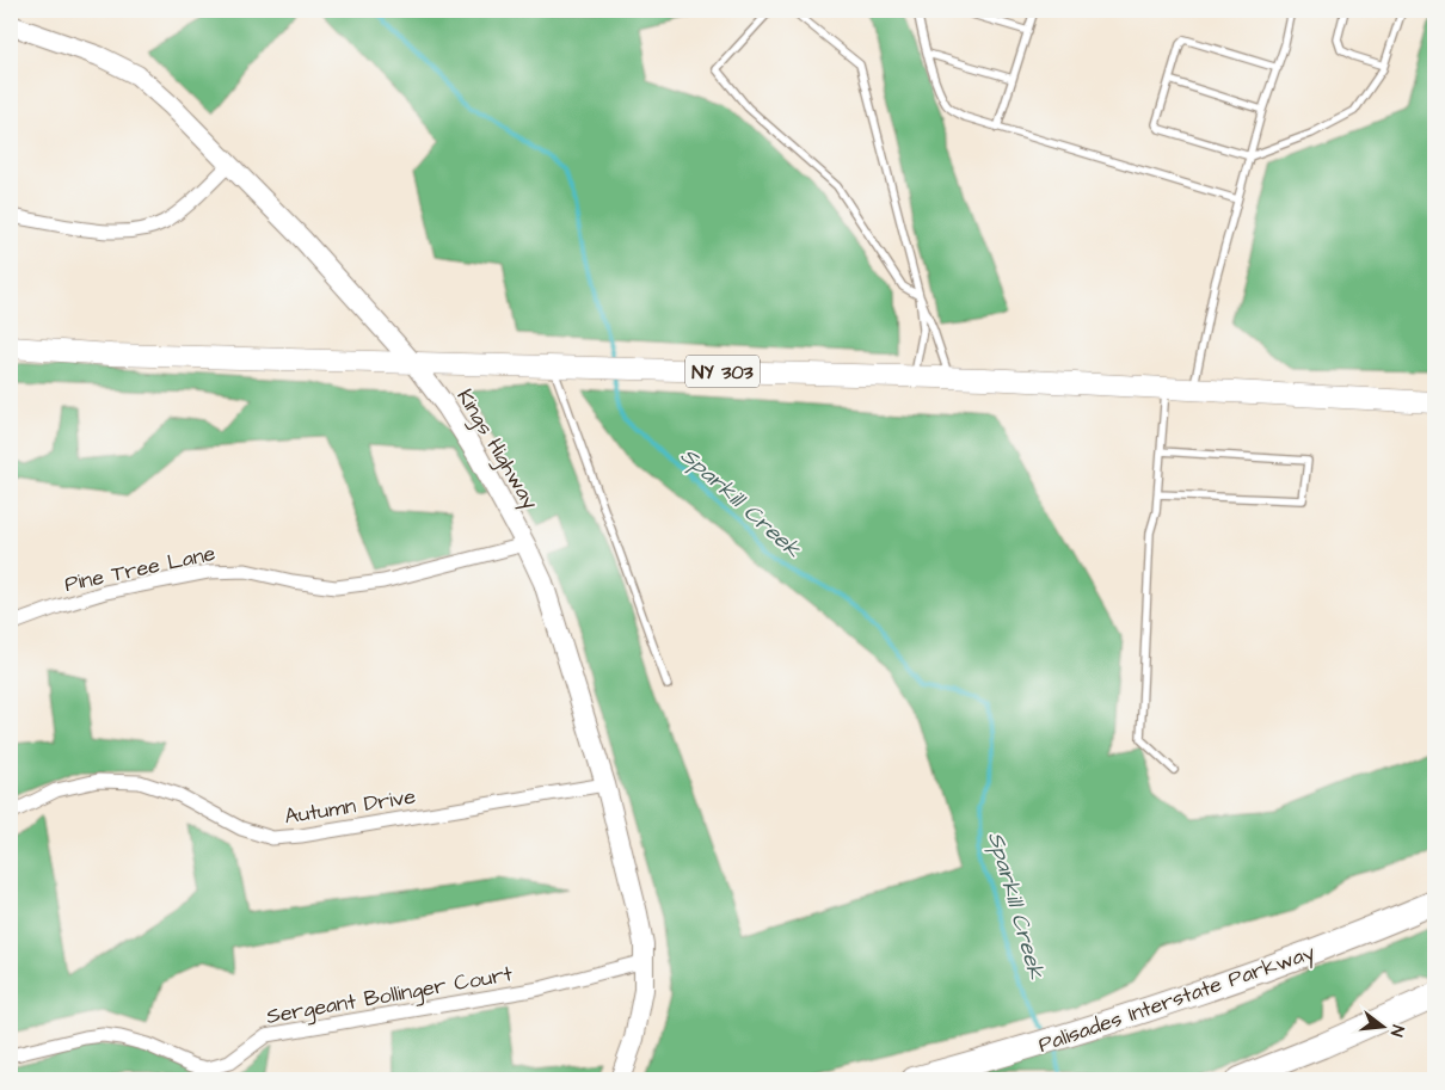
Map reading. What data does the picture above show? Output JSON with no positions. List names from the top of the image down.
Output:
{
  "streets": {
    "highway": ["Palisades Interstate Parkway"],
    "main road": ["NY 303"],
    "street": [
      "Kings Highway",
      "Pine Tree Lane",
      "Autumn Drive",
      "Sergeant Bollinger Court"
    ]
  },
  "crossings": [
    ["NY 303", "Kings Highway"],
    ["Kings Highway", "Pine Tree Lane"],
    ["Kings Highway", "Autumn Drive"],
    ["Kings Highway", "Sergeant Bollinger Court"]
  ],
  "water": ["Sparkill Creek"],
  "north": "right"
}
